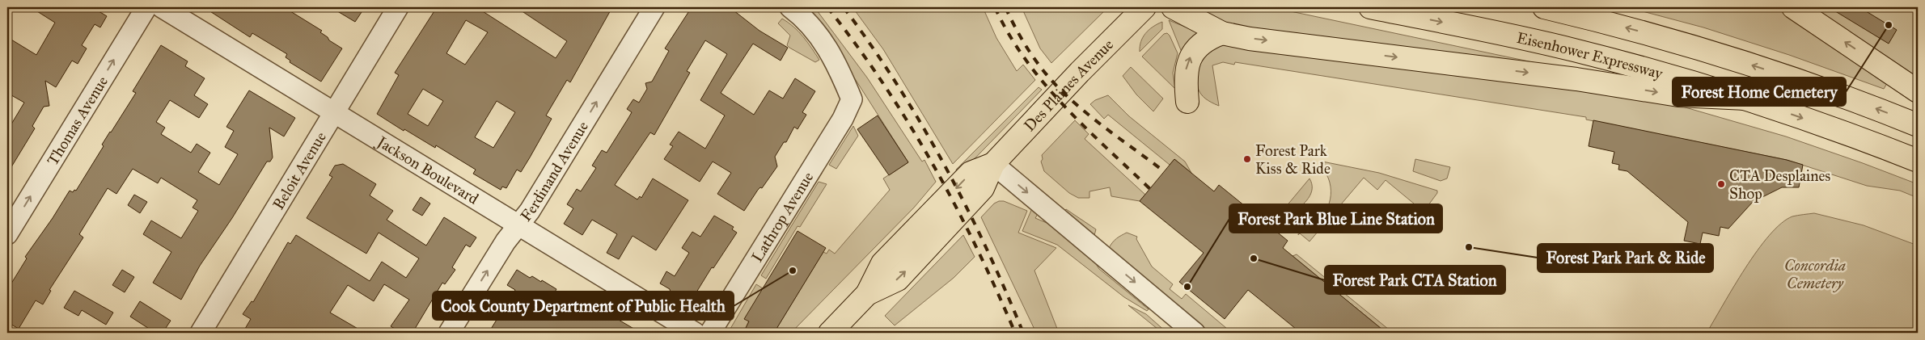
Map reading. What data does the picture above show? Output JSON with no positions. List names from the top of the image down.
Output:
{
  "streets": {
    "main road": ["Eisenhower Expressway", "Des Plaines Avenue"],
    "street": [
      "Thomas Avenue",
      "Jackson Boulevard",
      "Beloit Avenue",
      "Ferdinand Avenue",
      "Lathrop Avenue"
    ]
  },
  "crossings": [
    ["Jackson Boulevard", "Beloit Avenue"],
    ["Jackson Boulevard", "Ferdinand Avenue"]
  ],
  "one_way": ["Thomas Avenue", "Ferdinand Avenue"],
  "parks": ["Concordia Cemetery"],
  "places": [
    "Forest Home Cemetery",
    "Forest Park Kiss & Ride",
    "CTA Desplaines Shop",
    "Forest Park Park & Ride",
    "Forest Park CTA Station",
    "Cook County Department of Public Health",
    "Forest Park Blue Line Station"
  ]
}
